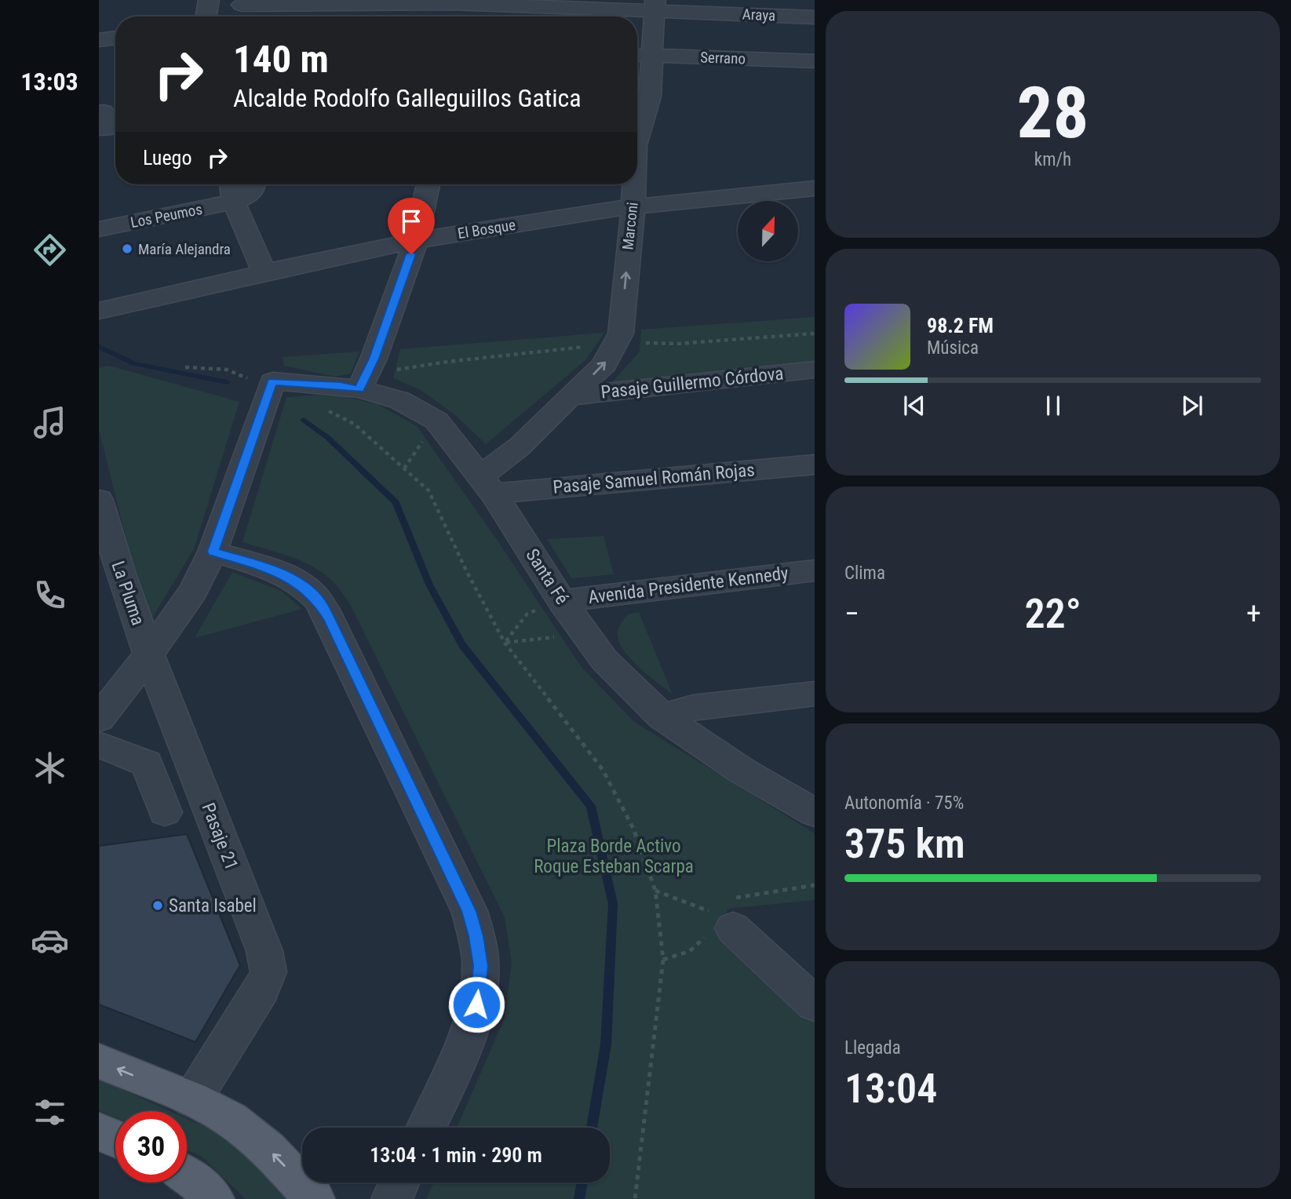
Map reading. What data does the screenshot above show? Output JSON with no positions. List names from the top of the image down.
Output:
{
  "streets": {
    "street": [
      "Araya",
      "Serrano",
      "Los Peumos",
      "Marconi",
      "El Bosque",
      "Pasaje Guillermo Córdova",
      "Pasaje Samuel Román Rojas",
      "Santa Fé",
      "Avenida Presidente Kennedy",
      "La Pluma",
      "Pasaje 21"
    ]
  },
  "crossings": [
    ["Araya", "Marconi"],
    ["Serrano", "Marconi"],
    ["Marconi", "El Bosque"],
    ["Marconi", "Pasaje Guillermo Córdova"],
    ["Pasaje Samuel Román Rojas", "Santa Fé"],
    ["Santa Fé", "Avenida Presidente Kennedy"],
    ["La Pluma", "Pasaje 21"]
  ],
  "one_way": ["Marconi"],
  "parks": ["Plaza Borde Activo Roque Esteban Scarpa"],
  "places": ["María Alejandra", "Santa Isabel"],
  "north": "top",
  "page": {
    "tabs": "13:03",
    "tile": [
      ["28", "km/h"],
      "Clima",
      ["Autonomía · 75%", "375 km"],
      ["Llegada", "13:04"]
    ],
    "turn": ["140 m", "Alcalde Rodolfo Galleguillos Gatica"],
    "then": "Luego",
    "song": ["98.2 FM", "Música"],
    "heat": ["−", "22°", "+"],
    "limit": "30",
    "trip": "13:04 · 1 min · 290 m"
  }
}
